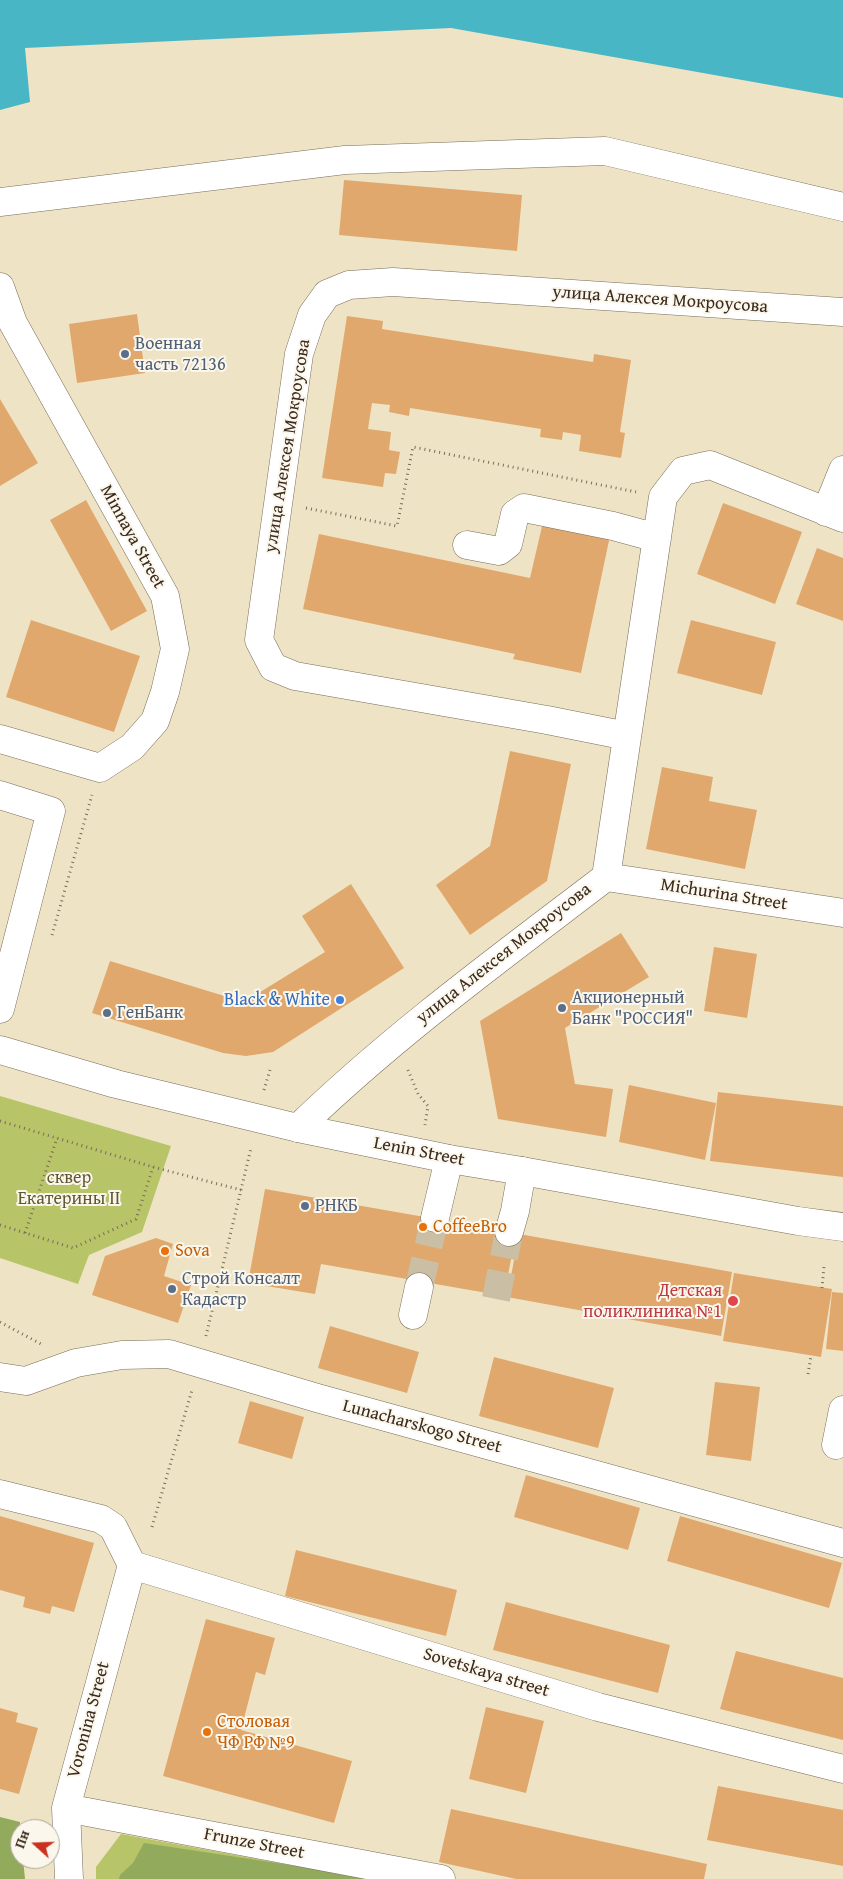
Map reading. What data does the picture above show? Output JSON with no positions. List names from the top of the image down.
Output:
{
  "streets": {
    "street": [
      "улица Алексея Мокроусова",
      "Minnaya Street",
      "Michurina Street",
      "Lenin Street",
      "Lunacharskogo Street",
      "Sovetskaya street",
      "Voronina Street",
      "Frunze Street"
    ]
  },
  "crossings": [
    ["улица Алексея Мокроусова", "Michurina Street"],
    ["улица Алексея Мокроусова", "Lenin Street"],
    ["Sovetskaya street", "Voronina Street"],
    ["Voronina Street", "Frunze Street"]
  ],
  "parks": ["cквер Екатерины II"],
  "places": [
    "Военная часть 72136",
    "Black & White",
    "Акционерный Банк \"РОССИЯ\"",
    "ГенБанк",
    "РНКБ",
    "CoffeeBro",
    "Sova",
    "Строй Консалт Кадастр",
    "Детская поликлиника №1",
    "Столовая ЧФ РФ №9"
  ],
  "north": "left"
}
